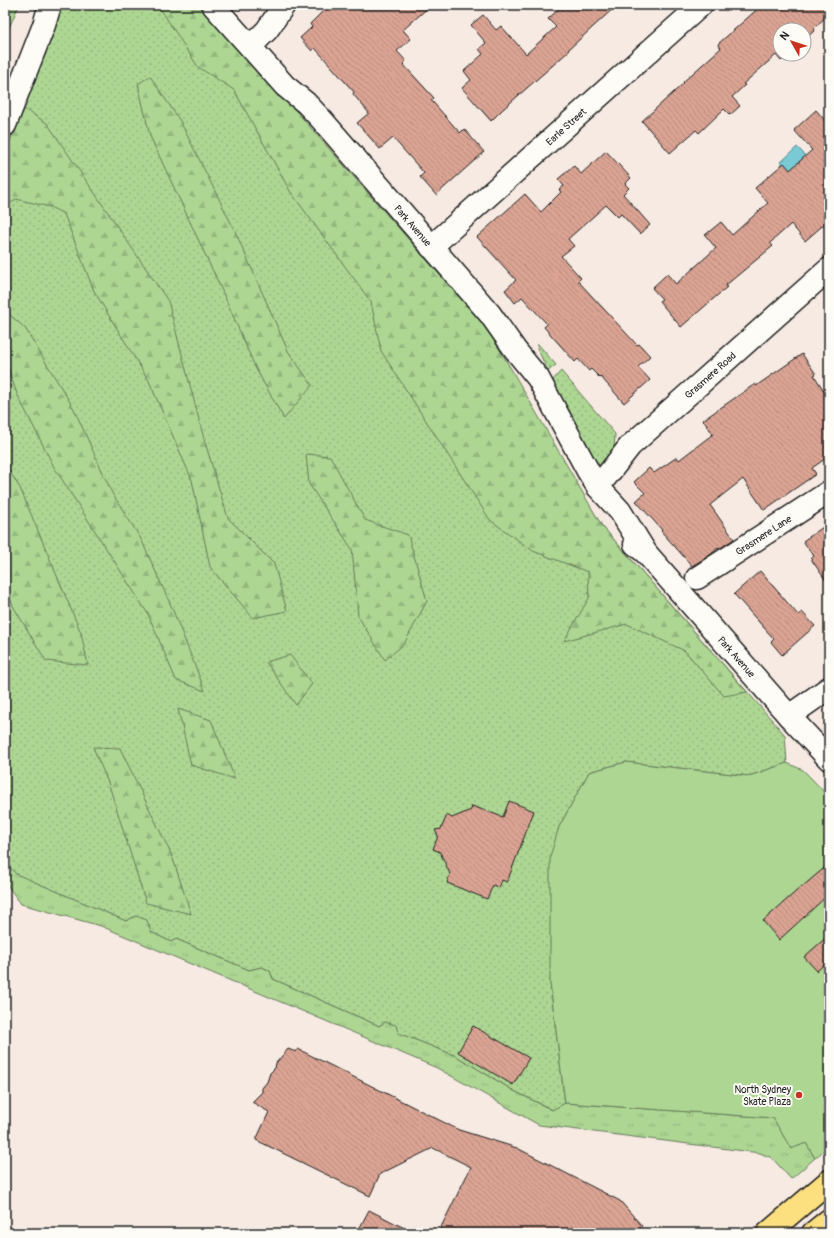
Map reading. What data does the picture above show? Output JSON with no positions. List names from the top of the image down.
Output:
{
  "streets": {
    "street": [
      "Earle Street",
      "Park Avenue",
      "Grasmere Road",
      "Grasmere Lane"
    ]
  },
  "crossings": [
    ["Earle Street", "Park Avenue"],
    ["Park Avenue", "Grasmere Road"]
  ],
  "places": ["North Sydney Skate Plaza"],
  "north": "top left"
}
